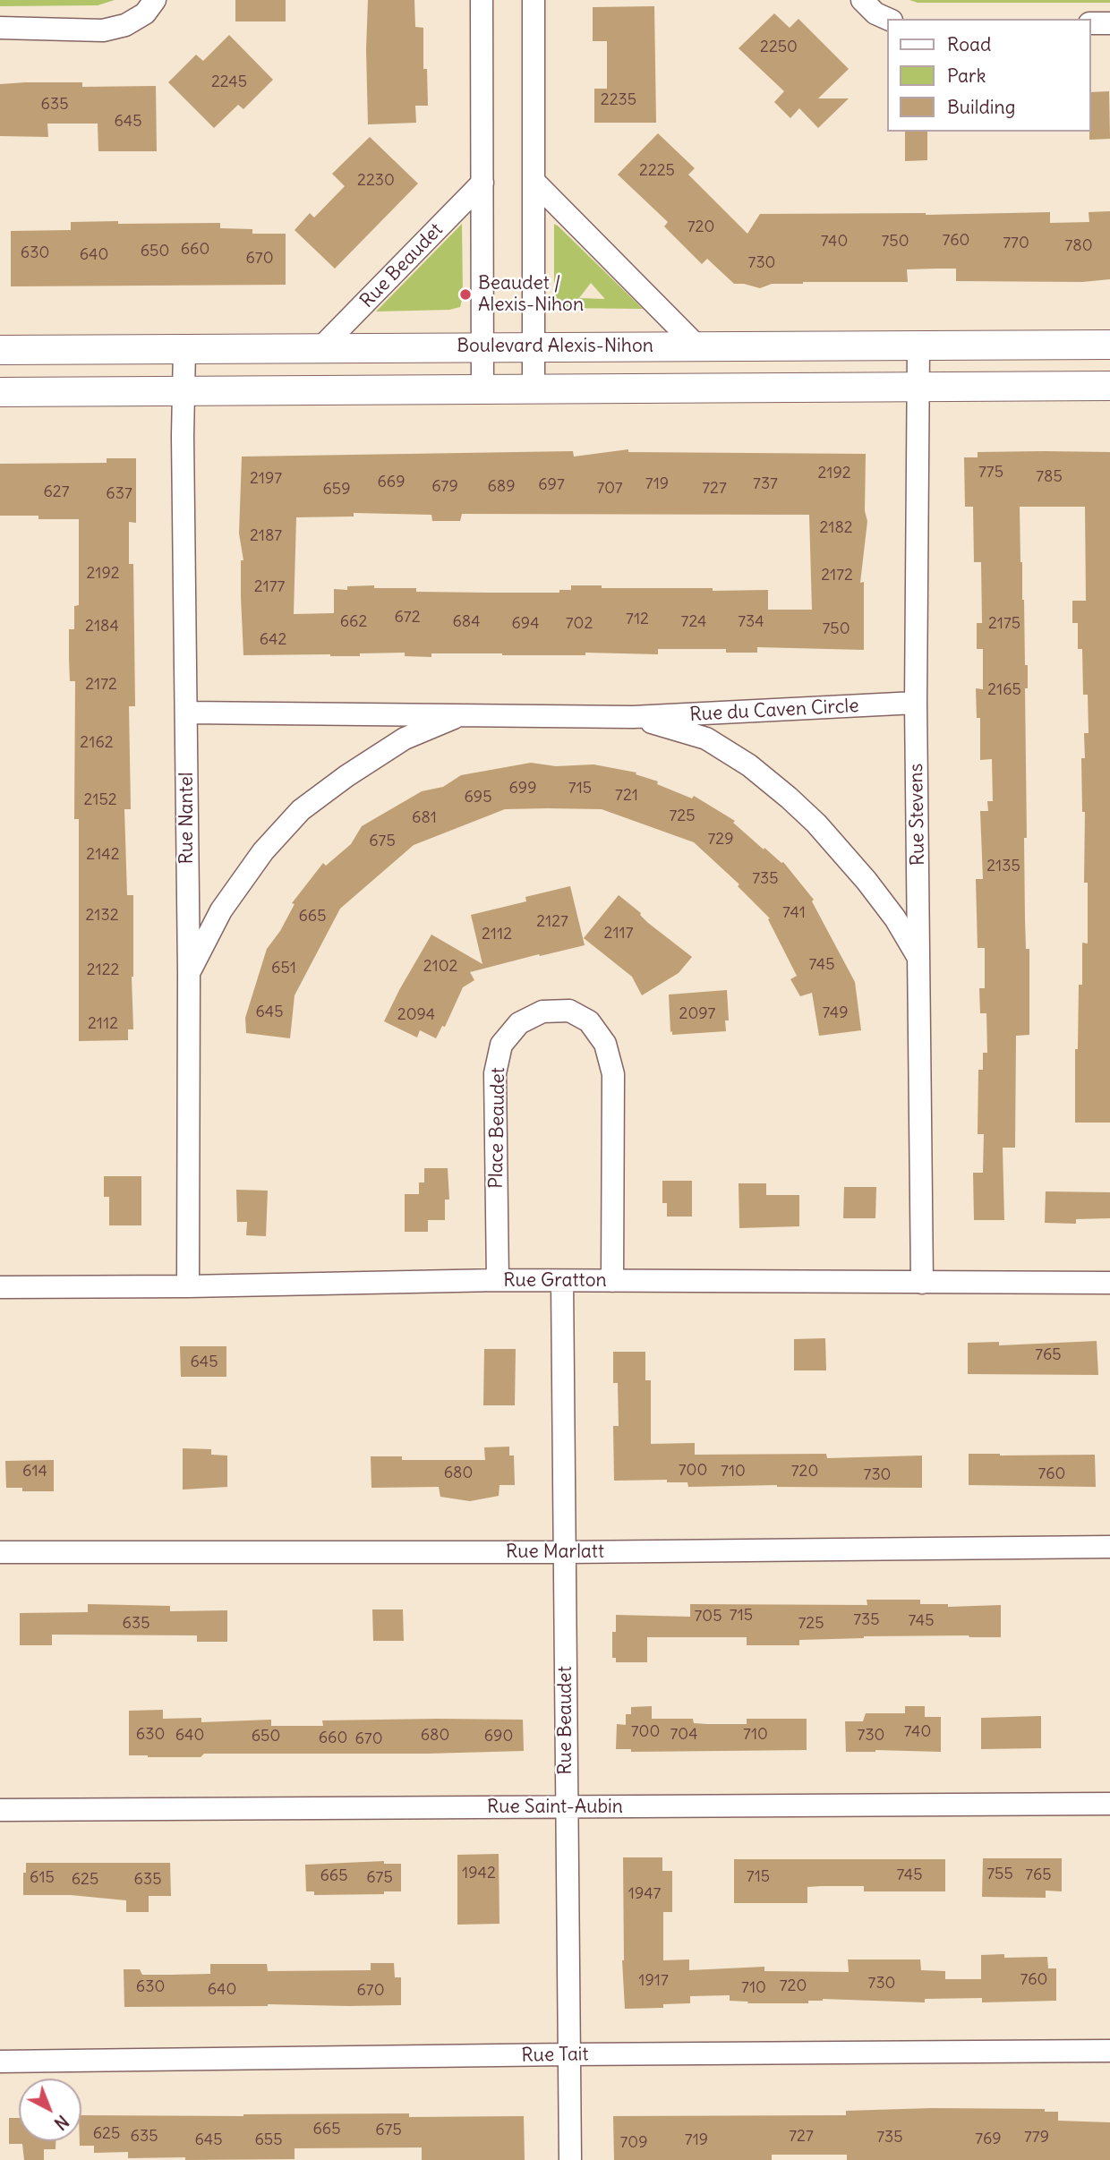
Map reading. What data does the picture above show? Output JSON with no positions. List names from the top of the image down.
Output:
{
  "streets": {
    "street": [
      "Rue Beaudet",
      "Boulevard Alexis-Nihon",
      "Rue du Caven Circle",
      "Rue Stevens",
      "Rue Nantel",
      "Place Beaudet",
      "Rue Gratton",
      "Rue Marlatt",
      "Rue Saint-Aubin",
      "Rue Tait"
    ]
  },
  "crossings": [
    ["Rue Beaudet", "Boulevard Alexis-Nihon"],
    ["Rue Beaudet", "Rue Gratton"],
    ["Rue Beaudet", "Rue Marlatt"],
    ["Rue Beaudet", "Rue Saint-Aubin"],
    ["Rue Beaudet", "Rue Tait"],
    ["Boulevard Alexis-Nihon", "Rue Stevens"],
    ["Boulevard Alexis-Nihon", "Rue Nantel"],
    ["Rue du Caven Circle", "Rue Stevens"],
    ["Rue du Caven Circle", "Rue Nantel"],
    ["Rue Stevens", "Rue Gratton"],
    ["Rue Nantel", "Rue Gratton"],
    ["Place Beaudet", "Rue Gratton"]
  ],
  "places": ["Beaudet / Alexis-Nihon"],
  "house_numbers": [
    "2250",
    "2245",
    "2235",
    "635",
    "645",
    "2225",
    "2230",
    "720",
    "760",
    "740",
    "750",
    "770",
    "780",
    "660",
    "650",
    "630",
    "640",
    "670",
    "730",
    "775",
    "2192",
    "785",
    "2197",
    "669",
    "719",
    "737",
    "697",
    "679",
    "689",
    "707",
    "727",
    "659",
    "627",
    "637",
    "2182",
    "2187",
    "2192",
    "2172",
    "2177",
    "672",
    "712",
    "662",
    "684",
    "724",
    "734",
    "694",
    "702",
    "2175",
    "2184",
    "750",
    "642",
    "2172",
    "2165",
    "2162",
    "699",
    "715",
    "721",
    "695",
    "2152",
    "725",
    "681",
    "729",
    "675",
    "2142",
    "2135",
    "735",
    "741",
    "2132",
    "665",
    "2127",
    "2117",
    "2112",
    "745",
    "2102",
    "651",
    "2122",
    "645",
    "749",
    "2097",
    "2094",
    "2112",
    "765",
    "645",
    "700",
    "614",
    "710",
    "720",
    "680",
    "760",
    "730",
    "715",
    "705",
    "735",
    "745",
    "635",
    "725",
    "700",
    "740",
    "630",
    "704",
    "710",
    "640",
    "680",
    "730",
    "650",
    "690",
    "660",
    "670",
    "1942",
    "755",
    "745",
    "765",
    "665",
    "715",
    "615",
    "675",
    "625",
    "635",
    "1947",
    "760",
    "1917",
    "730",
    "720",
    "630",
    "710",
    "640",
    "670",
    "665",
    "675",
    "625",
    "635",
    "727",
    "735",
    "779",
    "769",
    "645",
    "655",
    "719",
    "709"
  ],
  "legend": ["Road", "Park", "Building"],
  "north": "bottom right"
}
